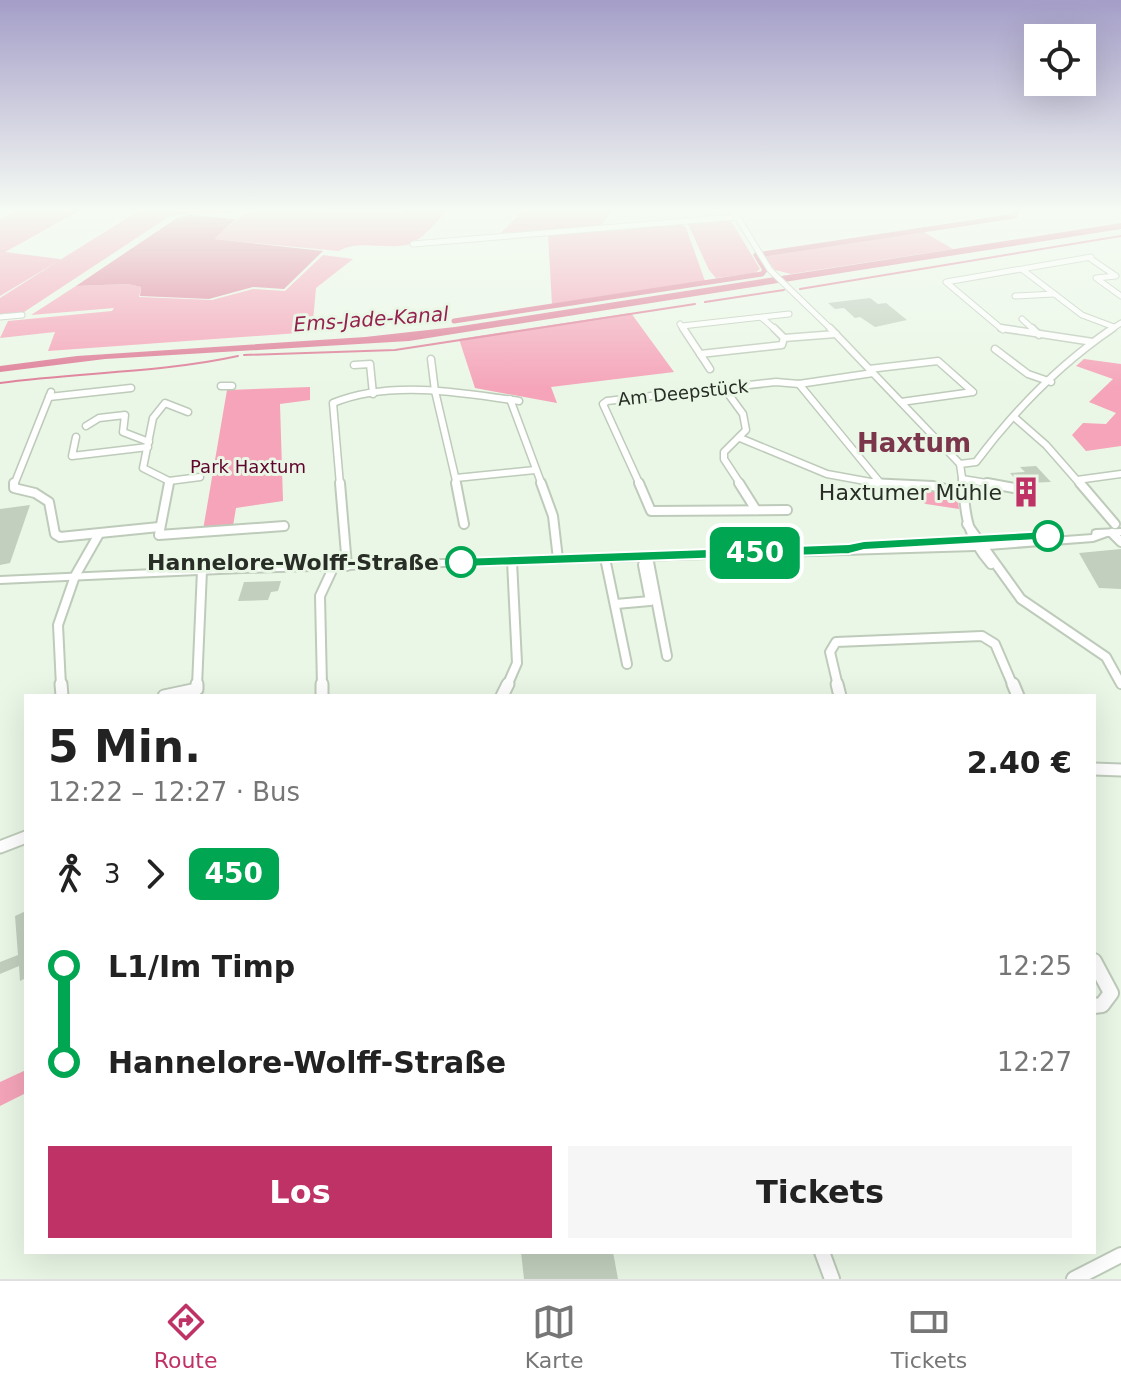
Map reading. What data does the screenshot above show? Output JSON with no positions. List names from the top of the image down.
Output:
{
  "streets": {
    "street": ["Am Deepstück"]
  },
  "districts": ["Haxtum"],
  "water": ["Ems-Jade-Kanal"],
  "parks": ["Park Haxtum"],
  "places": {
    "building": ["Haxtumer Mühle"],
    "other": ["Hannelore-Wolff-Straße"]
  },
  "lines": ["bus line 450"],
  "page": {
    "on_map": "450",
    "heading": ["5 Min.", "12:22 – 12:27 · Bus", "2.40 €"],
    "legs": ["3", "450"],
    "list": [
      {
        "name": "L1/Im Timp",
        "value": "12:25"
      },
      {
        "name": "Hannelore-Wolff-Straße",
        "value": "12:27"
      }
    ],
    "buttons": ["Los", "Tickets"],
    "tabs": ["Route", "Karte", "Tickets"]
  }
}
